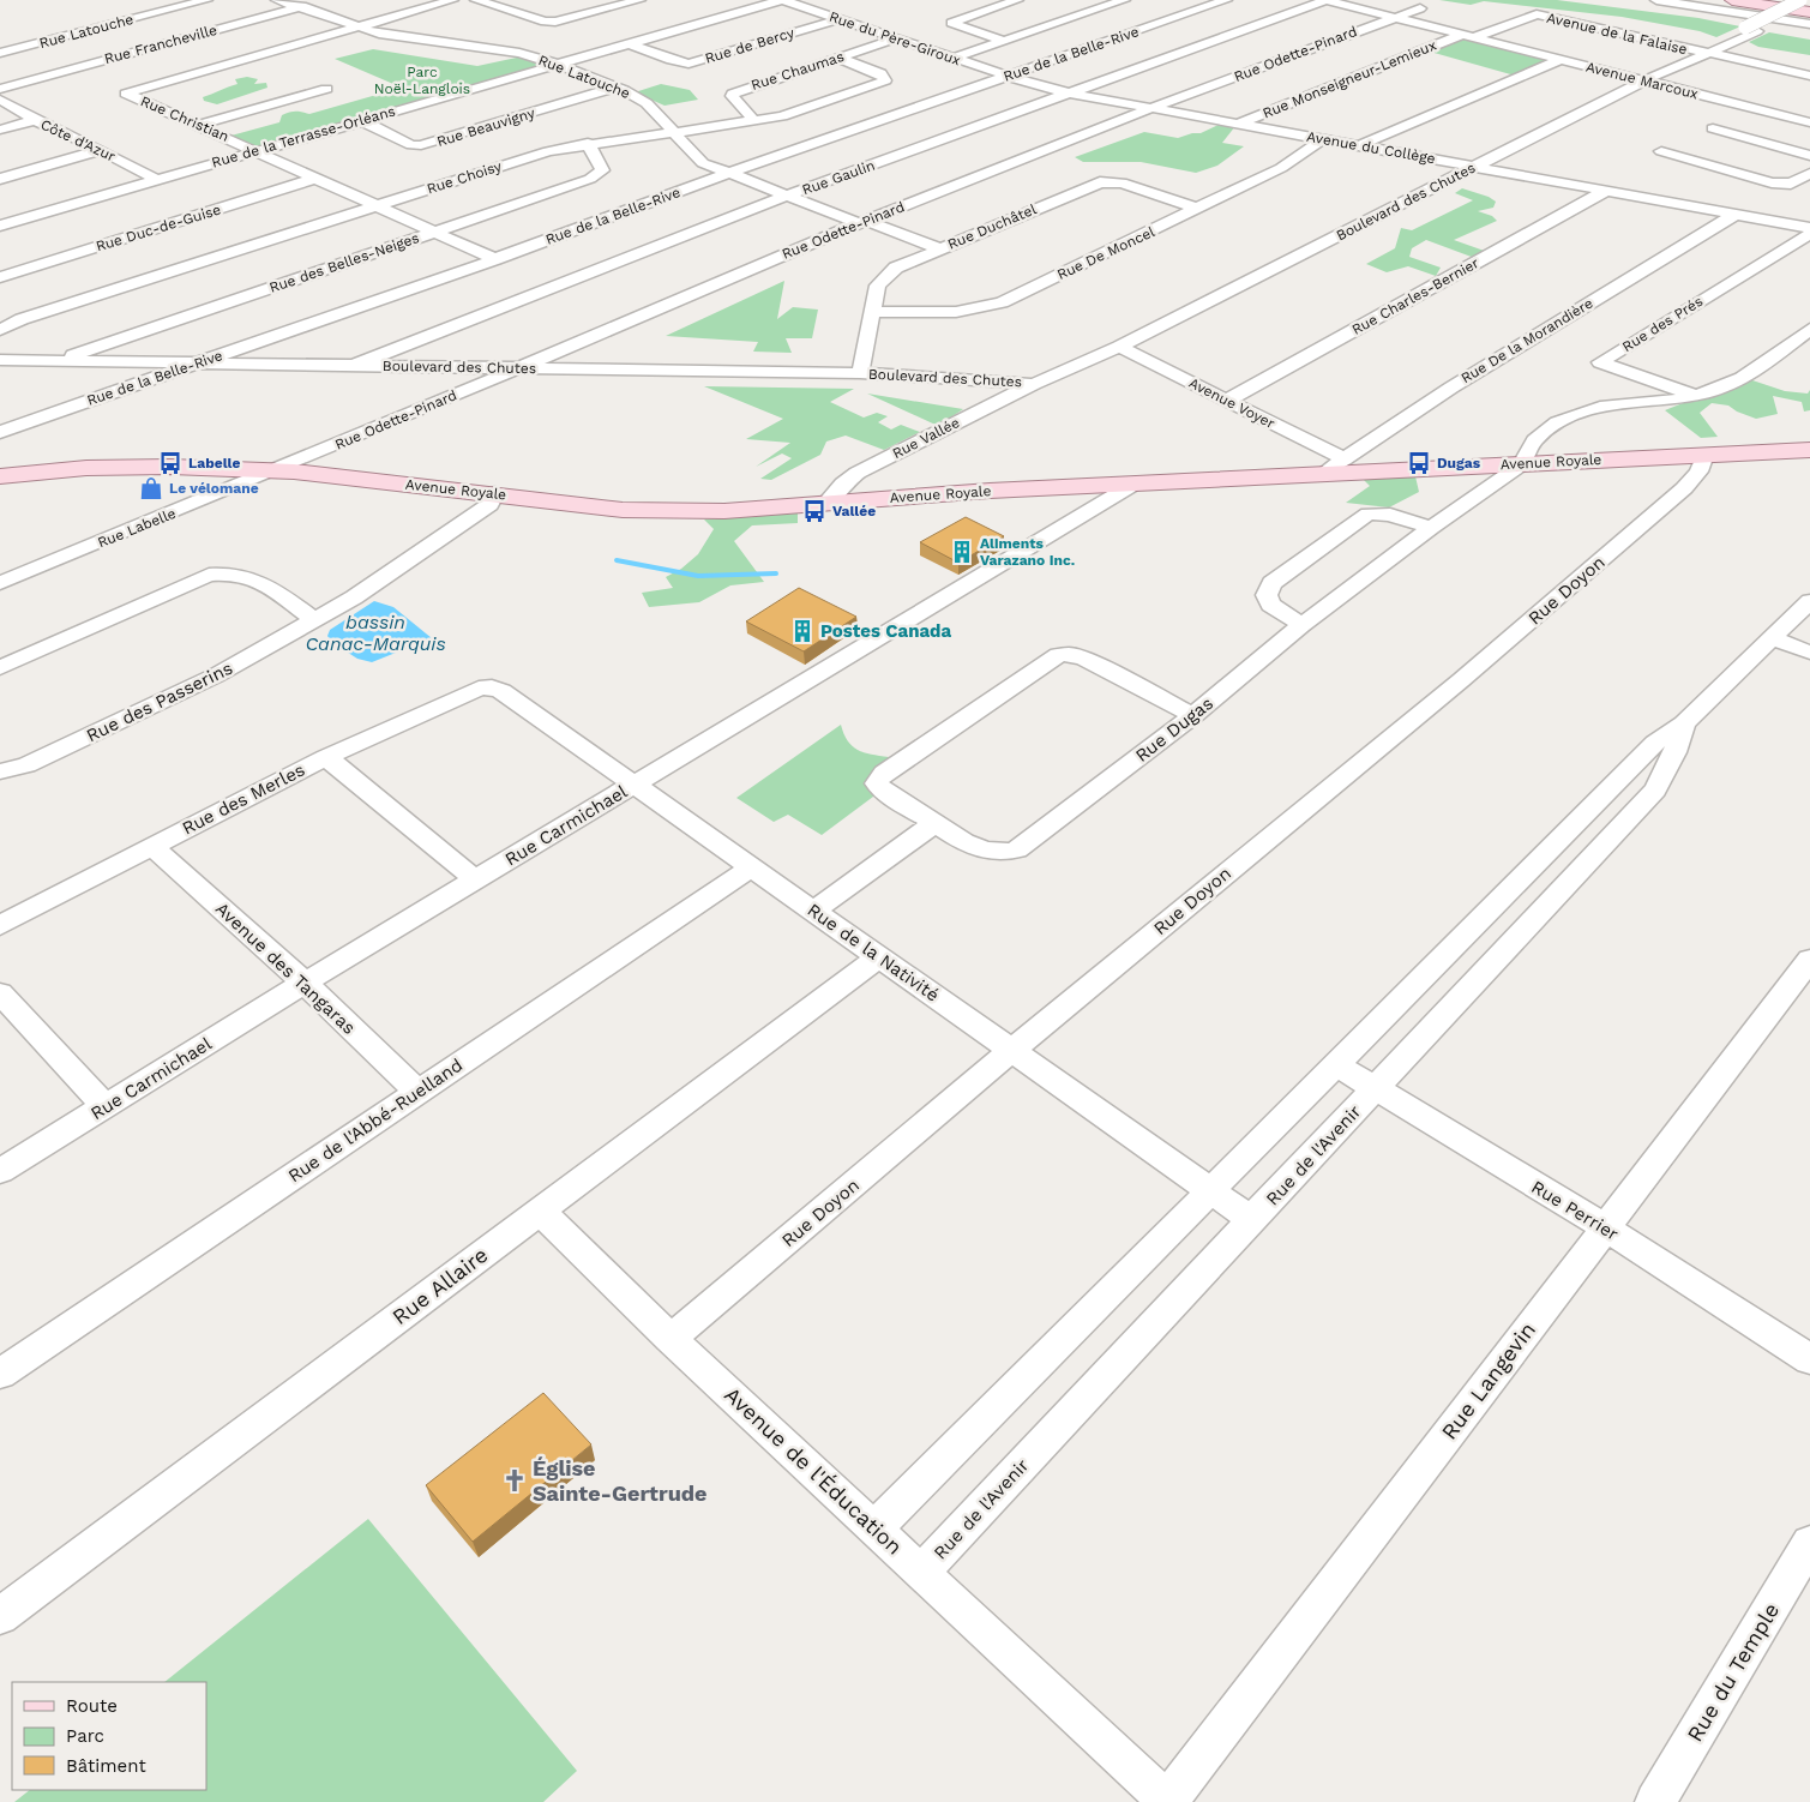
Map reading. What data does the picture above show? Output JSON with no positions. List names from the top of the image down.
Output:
{
  "streets": {
    "main road": ["Avenue Royale"],
    "street": [
      "Rue Latouche",
      "Avenue de la Falaise",
      "Rue du Père-Giroux",
      "Rue Francheville",
      "Rue de Bercy",
      "Rue de la Belle-Rive",
      "Rue Odette-Pinard",
      "Rue Chaumas",
      "Rue Monseigneur-Lemieux",
      "Avenue Marcoux",
      "Rue Christian",
      "Rue Beauvigny",
      "Rue de la Terrasse-Orléans",
      "Côte d'Azur",
      "Avenue du Collège",
      "Rue Choisy",
      "Rue Gaulin",
      "Boulevard des Chutes",
      "Rue Duchâtel",
      "Rue Duc-de-Guise",
      "Rue De Moncel",
      "Rue des Belles-Neiges",
      "Rue Charles-Bernier",
      "Rue des Prés",
      "Rue De la Morandière",
      "Avenue Voyer",
      "Rue Vallée",
      "Rue Labelle",
      "Rue Doyon",
      "Rue des Passerins",
      "Rue Dugas",
      "Rue des Merles",
      "Rue Carmichael",
      "Rue de la Nativité",
      "Avenue des Tangaras",
      "Rue de l'Abbé-Ruelland",
      "Rue de l'Avenir",
      "Rue Perrier",
      "Rue Allaire",
      "Rue Langevin",
      "Avenue de l'Éducation",
      "Rue du Temple"
    ]
  },
  "crossings": [
    ["Rue Latouche", "Rue Francheville"],
    ["Rue Latouche", "Rue de la Belle-Rive"],
    ["Rue Latouche", "Rue Odette-Pinard"],
    ["Rue Latouche", "Rue Christian"],
    ["Rue Latouche", "Rue Beauvigny"],
    ["Rue Latouche", "Rue de la Terrasse-Orléans"],
    ["Rue Latouche", "Rue Choisy"],
    ["Rue Latouche", "Rue Gaulin"],
    ["Rue Latouche", "Rue Duchâtel"],
    ["Avenue de la Falaise", "Avenue Marcoux"],
    ["Avenue de la Falaise", "Boulevard des Chutes"],
    ["Rue du Père-Giroux", "Rue de Bercy"],
    ["Rue du Père-Giroux", "Rue de la Belle-Rive"],
    ["Rue du Père-Giroux", "Rue Chaumas"],
    ["Rue du Père-Giroux", "Rue de la Terrasse-Orléans"],
    ["Rue du Père-Giroux", "Avenue du Collège"],
    ["Rue de Bercy", "Rue de la Terrasse-Orléans"],
    ["Rue de la Belle-Rive", "Rue Christian"],
    ["Rue de la Belle-Rive", "Avenue du Collège"],
    ["Rue de la Belle-Rive", "Boulevard des Chutes"],
    ["Rue Odette-Pinard", "Avenue du Collège"],
    ["Rue Odette-Pinard", "Boulevard des Chutes"],
    ["Rue Odette-Pinard", "Avenue Royale"],
    ["Rue Odette-Pinard", "Rue Labelle"],
    ["Rue Chaumas", "Rue Choisy"],
    ["Rue Monseigneur-Lemieux", "Avenue du Collège"],
    ["Avenue Marcoux", "Boulevard des Chutes"],
    ["Rue Christian", "Rue de la Terrasse-Orléans"],
    ["Rue Christian", "Rue Choisy"],
    ["Rue Christian", "Rue Duc-de-Guise"],
    ["Rue Christian", "Rue des Belles-Neiges"],
    ["Rue Beauvigny", "Rue de la Terrasse-Orléans"],
    ["Rue de la Terrasse-Orléans", "Côte d'Azur"],
    ["Avenue du Collège", "Rue Gaulin"],
    ["Avenue du Collège", "Boulevard des Chutes"],
    ["Avenue du Collège", "Rue De Moncel"],
    ["Avenue du Collège", "Rue Charles-Bernier"],
    ["Avenue du Collège", "Rue De la Morandière"],
    ["Rue Choisy", "Rue des Belles-Neiges"],
    ["Rue Gaulin", "Boulevard des Chutes"],
    ["Boulevard des Chutes", "Rue Duchâtel"],
    ["Boulevard des Chutes", "Rue des Belles-Neiges"],
    ["Boulevard des Chutes", "Avenue Voyer"],
    ["Boulevard des Chutes", "Rue Vallée"],
    ["Rue Duchâtel", "Rue De Moncel"],
    ["Rue Charles-Bernier", "Avenue Voyer"],
    ["Rue De la Morandière", "Avenue Voyer"],
    ["Rue De la Morandière", "Avenue Royale"],
    ["Rue Vallée", "Avenue Royale"],
    ["Avenue Royale", "Rue Labelle"],
    ["Avenue Royale", "Rue Doyon"],
    ["Avenue Royale", "Rue des Passerins"],
    ["Avenue Royale", "Rue Dugas"],
    ["Avenue Royale", "Rue Carmichael"],
    ["Rue Doyon", "Rue de la Nativité"],
    ["Rue Doyon", "Avenue de l'Éducation"],
    ["Rue des Merles", "Rue de la Nativité"],
    ["Rue des Merles", "Avenue des Tangaras"],
    ["Rue Carmichael", "Rue de la Nativité"],
    ["Rue Carmichael", "Avenue des Tangaras"],
    ["Rue de la Nativité", "Rue de l'Abbé-Ruelland"],
    ["Rue de la Nativité", "Rue de l'Avenir"],
    ["Rue de la Nativité", "Rue Allaire"],
    ["Avenue des Tangaras", "Rue de l'Abbé-Ruelland"],
    ["Rue de l'Avenir", "Rue Perrier"],
    ["Rue de l'Avenir", "Avenue de l'Éducation"],
    ["Rue Perrier", "Rue Langevin"],
    ["Rue Allaire", "Avenue de l'Éducation"],
    ["Rue Langevin", "Avenue de l'Éducation"]
  ],
  "water": ["bassin Canac-Marquis"],
  "parks": ["Parc Noël-Langlois"],
  "places": {
    "bus stop": ["Labelle", "Dugas", "Vallée"],
    "shop": ["Le vélomane"],
    "building": ["Aliments Varazano Inc.", "Postes Canada"],
    "church": ["Église Sainte-Gertrude"]
  },
  "legend": ["Route", "Parc", "Bâtiment"]
}
